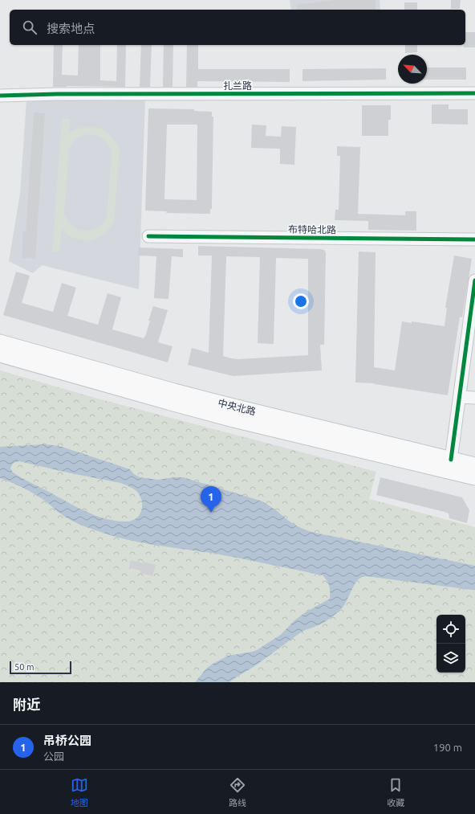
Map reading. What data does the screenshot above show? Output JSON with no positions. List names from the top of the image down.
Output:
{
  "streets": {
    "main road": ["中央北路"],
    "street": ["扎兰路", "布特哈北路"]
  },
  "scale_bar": "50 m",
  "north": "top left",
  "page": {
    "search": "搜索地点",
    "pins": "1",
    "scale": "50 m",
    "heading": "附近",
    "list": [
      {
        "mark": "1",
        "name": "吊桥公园",
        "note": "公园",
        "value": "190 m"
      }
    ],
    "nav": ["地图", "路线", "收藏"]
  }
}
